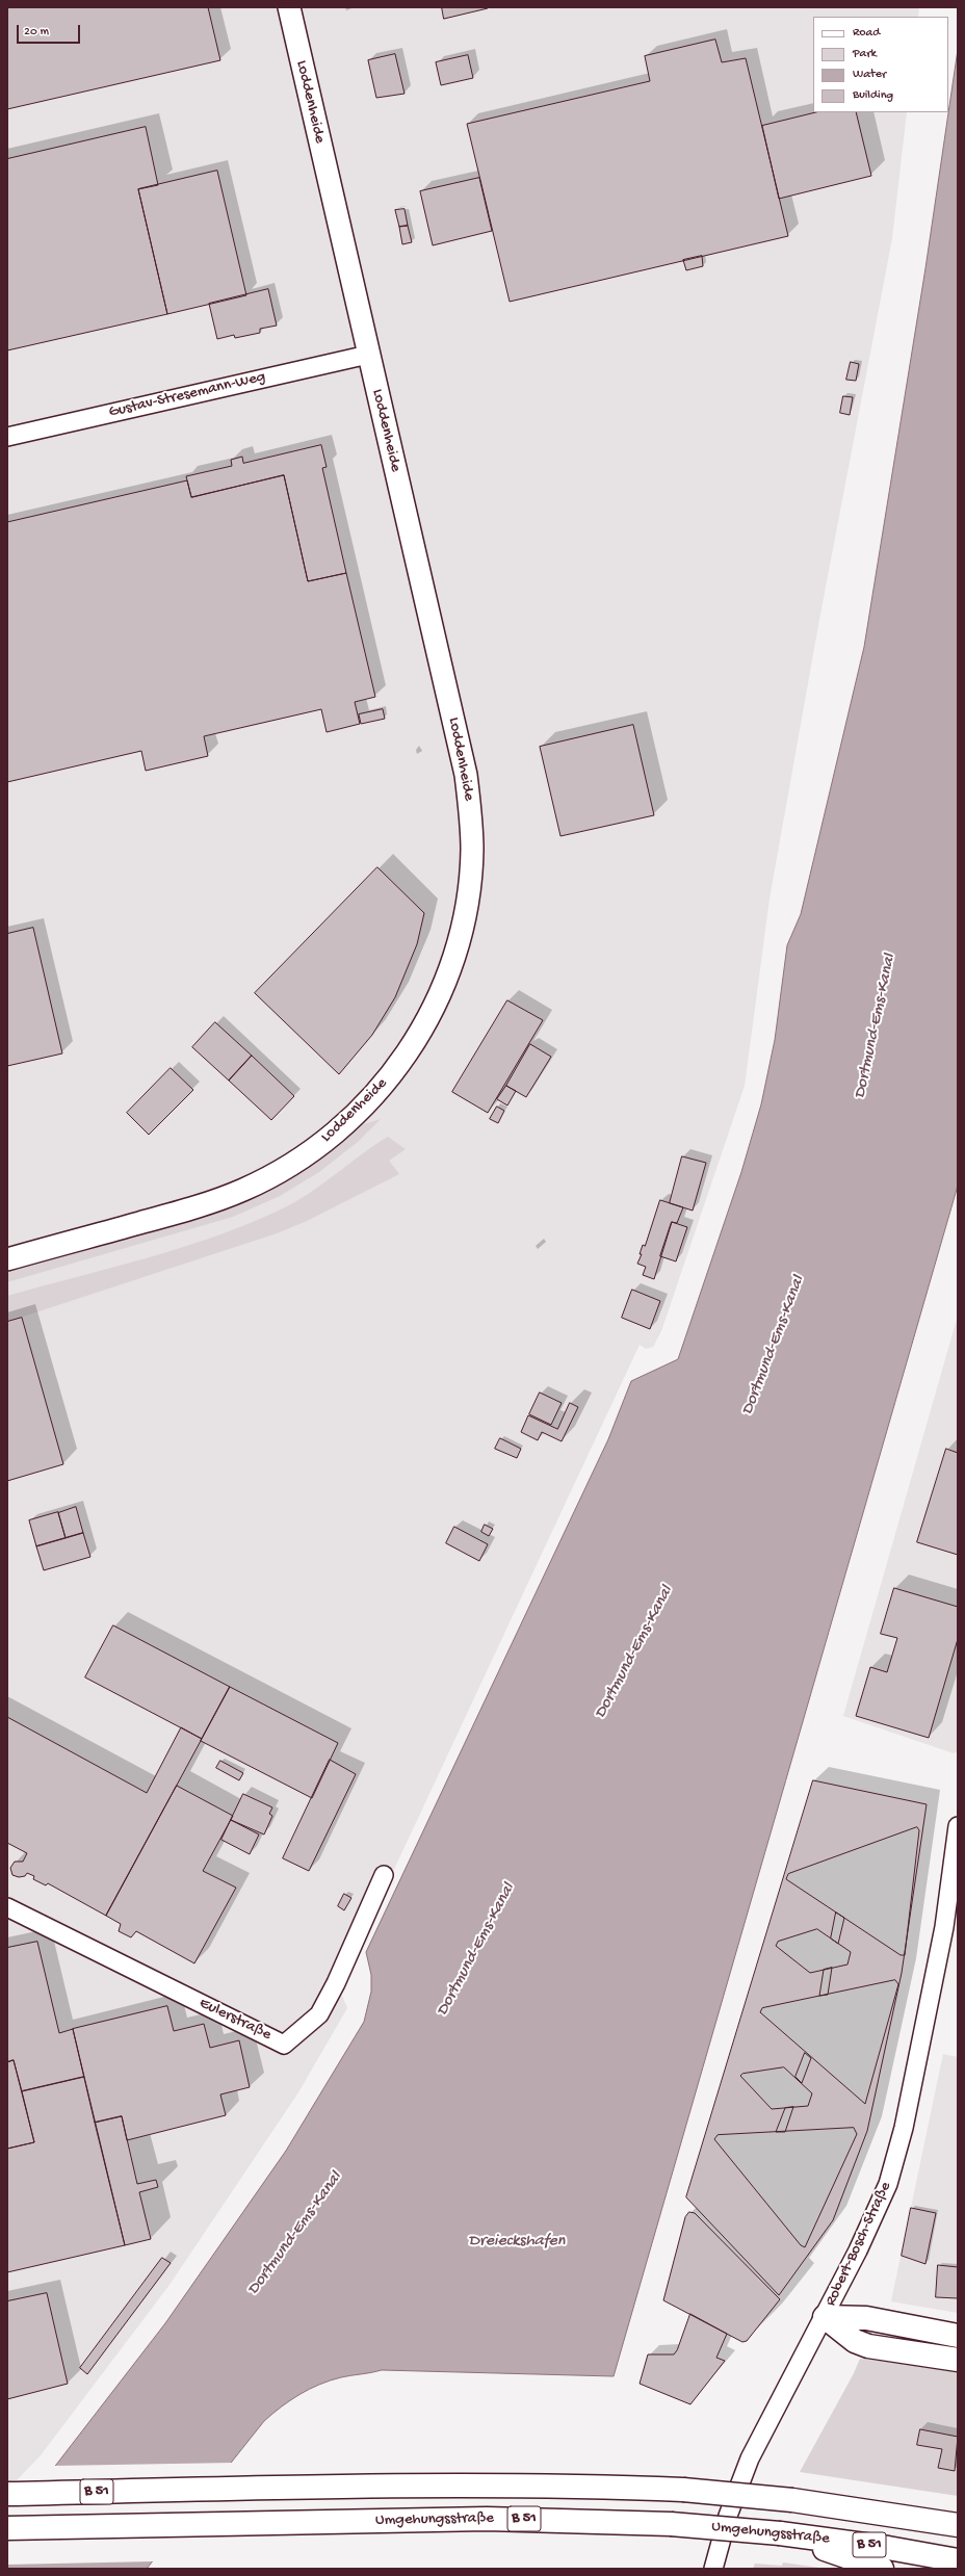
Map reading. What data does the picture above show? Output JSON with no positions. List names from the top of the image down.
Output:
{
  "streets": {
    "highway": ["B 51", "Umgehungsstraße"],
    "street": [
      "Loddenheide",
      "Gustav-Stresemann-Weg",
      "Eulerstraße",
      "Robert-Bosch-Straße"
    ]
  },
  "crossings": [
    ["Loddenheide", "Gustav-Stresemann-Weg"]
  ],
  "water": ["Dortmund-Ems-Kanal", "Dreieckshafen"],
  "legend": [
    "Road",
    "Park",
    "Water",
    "Building"
  ],
  "scale_bar": "20 m"
}
